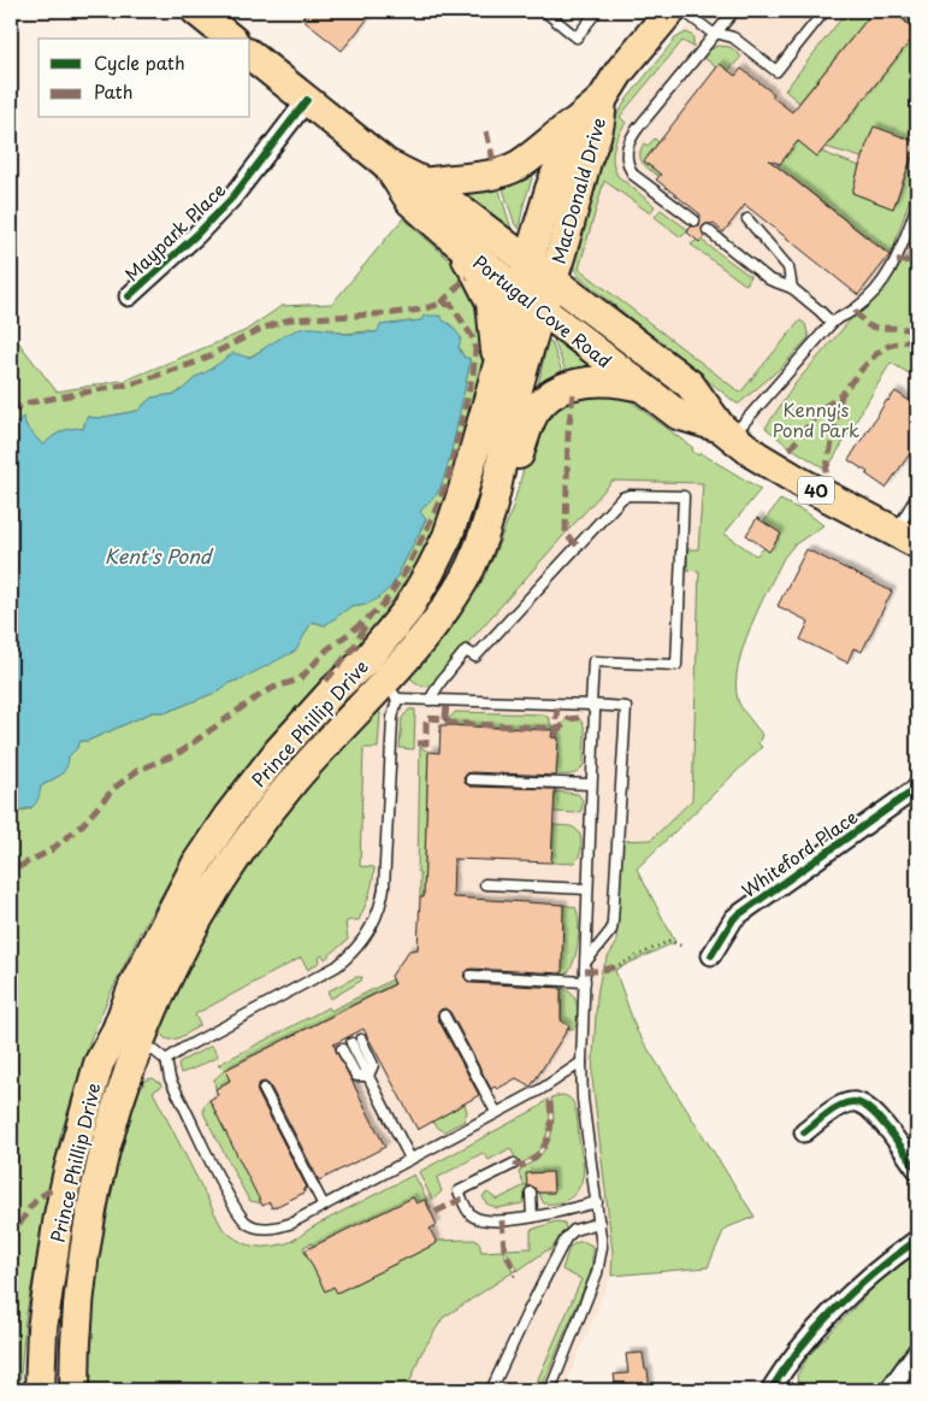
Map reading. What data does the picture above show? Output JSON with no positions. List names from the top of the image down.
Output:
{
  "streets": {
    "main road": [
      "MacDonald Drive",
      "Portugal Cove Road",
      "40",
      "Prince Phillip Drive"
    ],
    "street": ["Maypark Place", "Whiteford Place"]
  },
  "crossings": [
    ["MacDonald Drive", "Portugal Cove Road"],
    ["MacDonald Drive", "Prince Phillip Drive"],
    ["Maypark Place", "Portugal Cove Road"],
    ["Portugal Cove Road", "Prince Phillip Drive"]
  ],
  "water": ["Kent's Pond"],
  "parks": ["Kenny's Pond Park"],
  "legend": ["Cycle path", "Path"]
}
